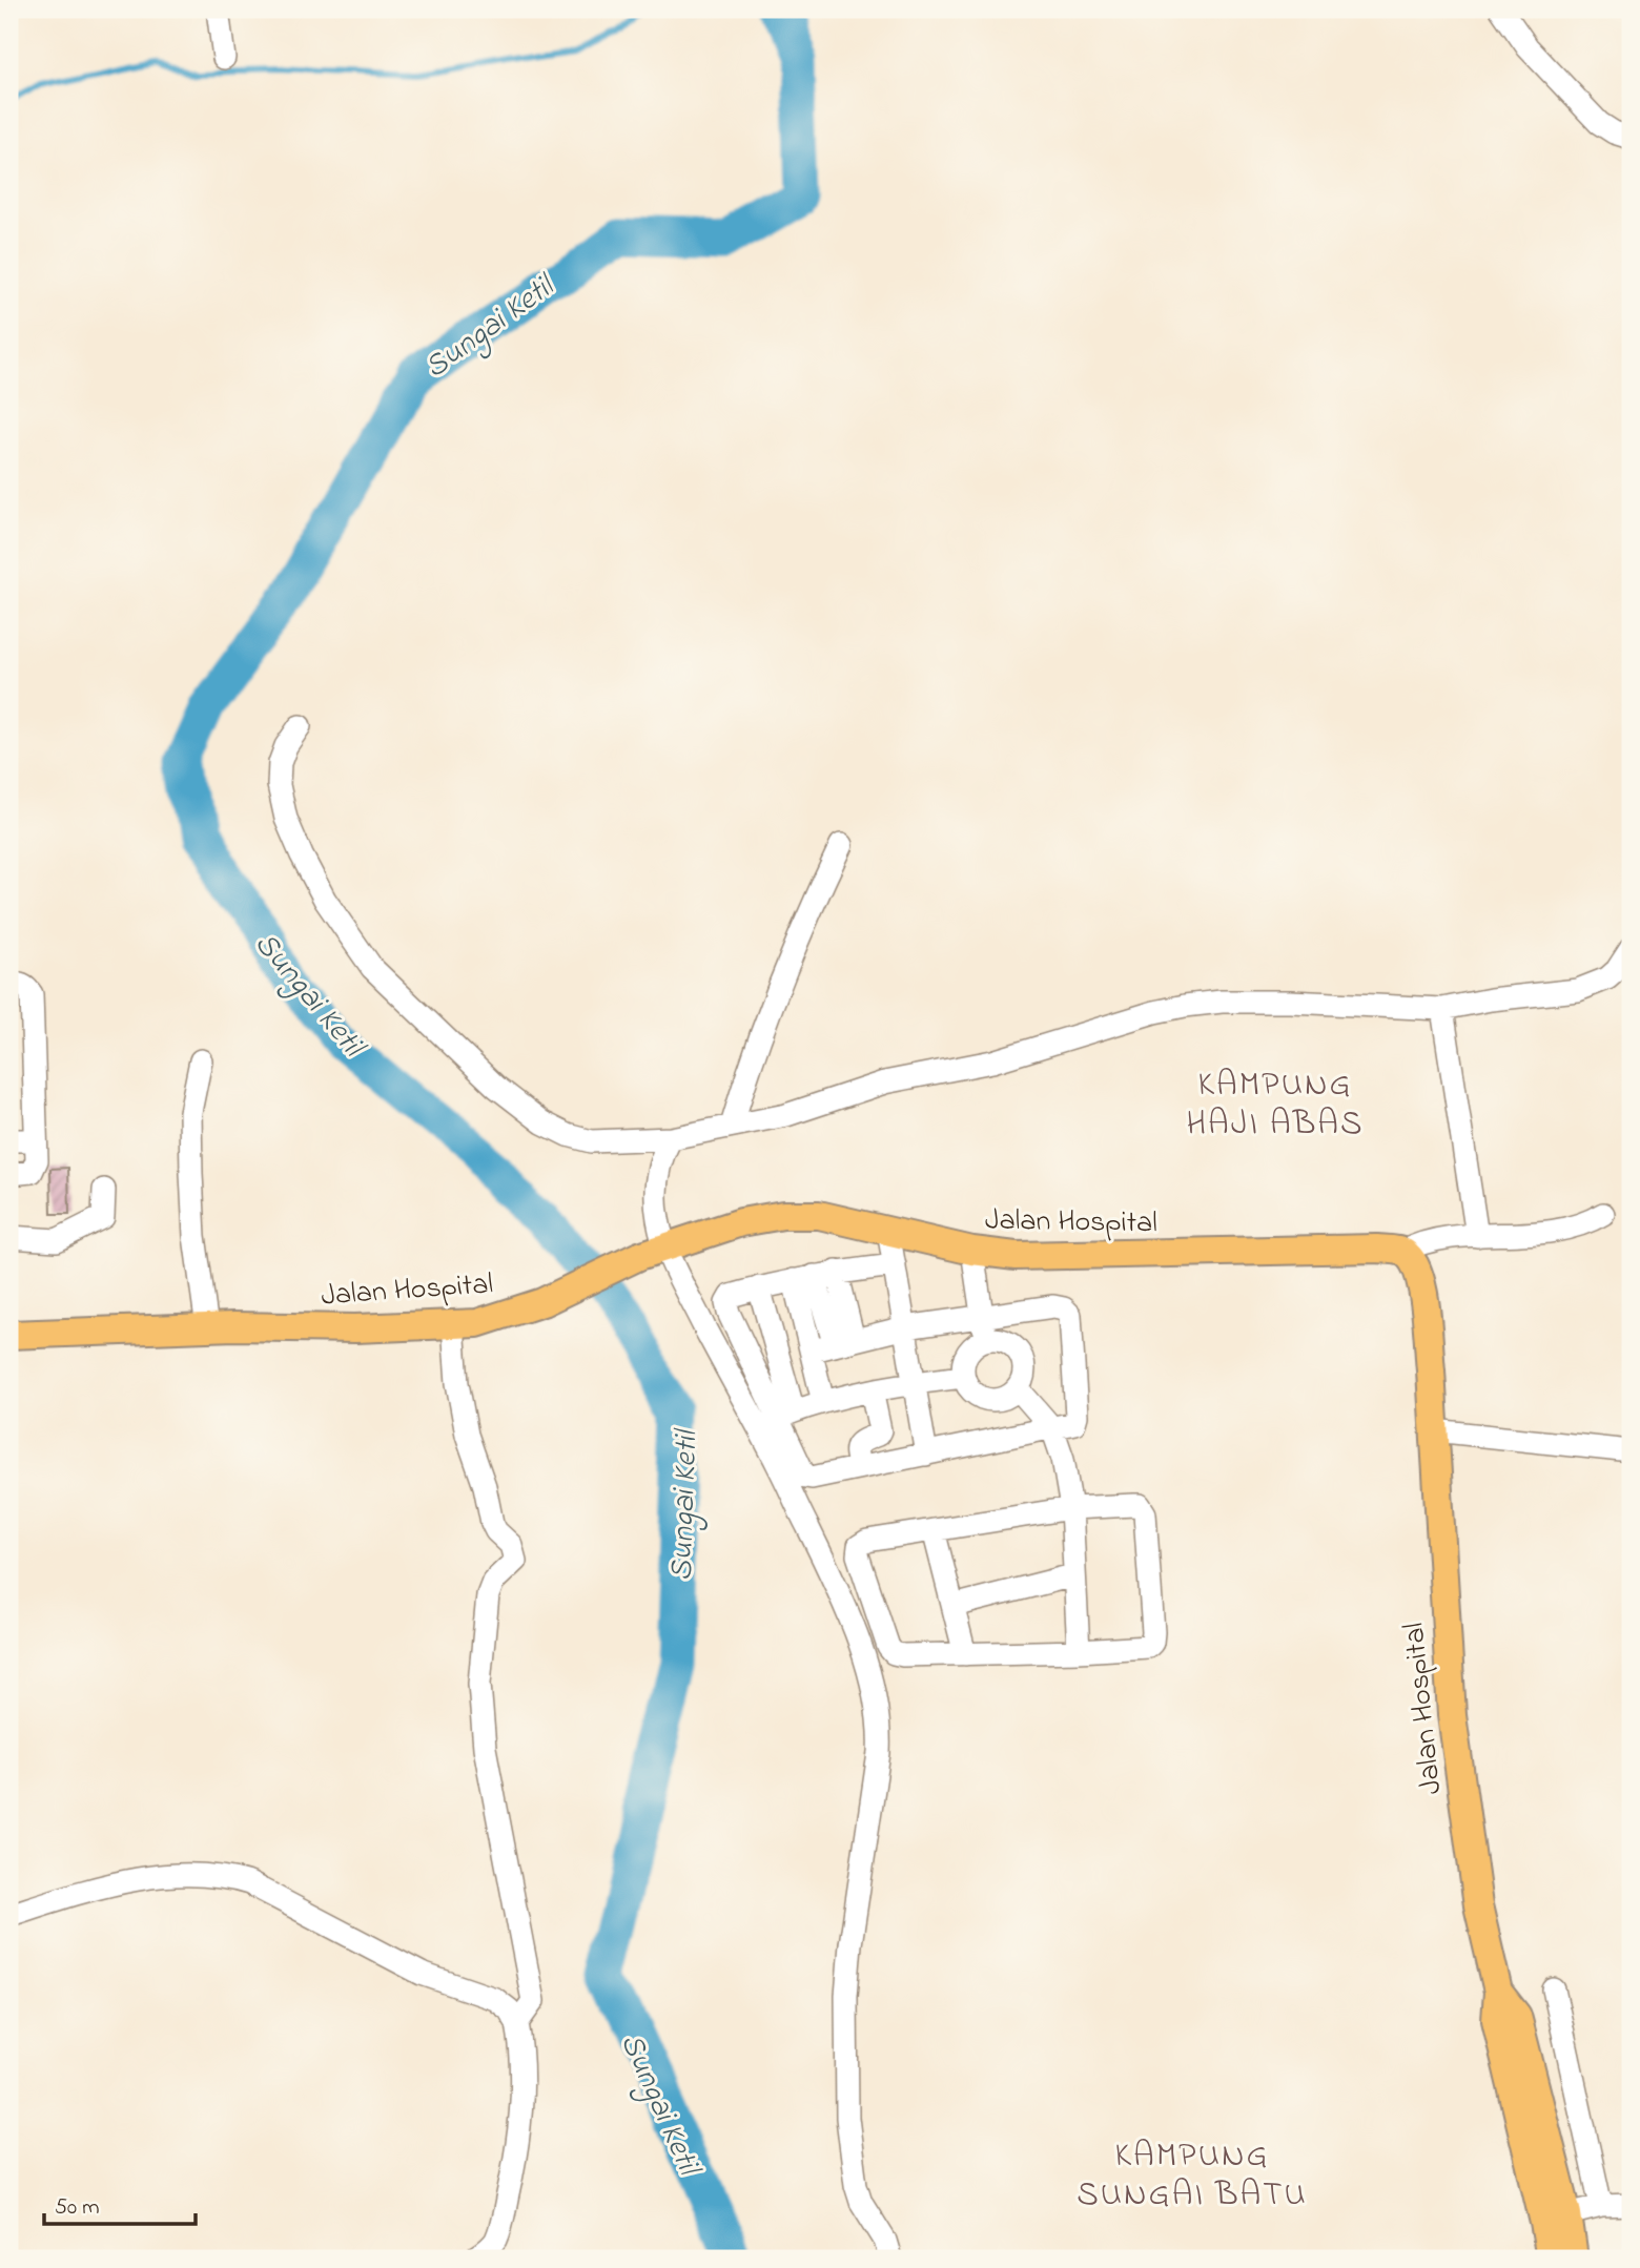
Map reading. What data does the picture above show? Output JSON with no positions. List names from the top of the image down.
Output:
{
  "streets": {
    "main road": ["Jalan Hospital"]
  },
  "districts": ["KAMPUNG HAJI ABAS", "KAMPUNG SUNGAI BATU"],
  "water": ["Sungai Ketil"],
  "scale_bar": "50 m"
}
